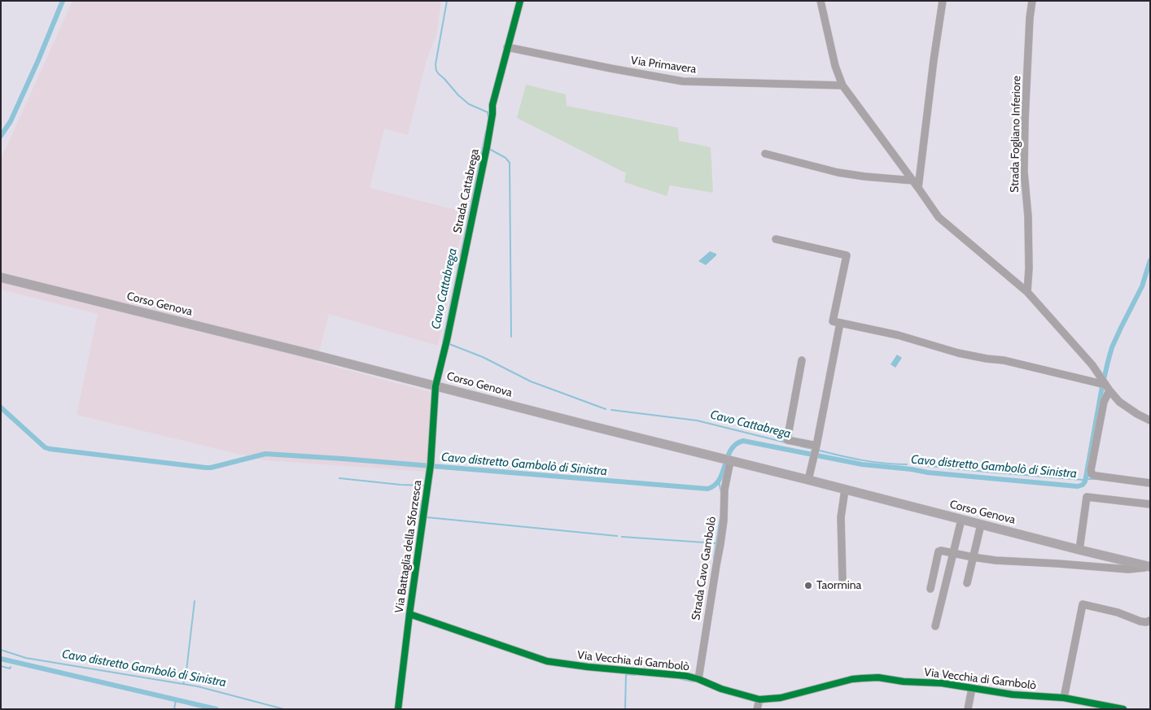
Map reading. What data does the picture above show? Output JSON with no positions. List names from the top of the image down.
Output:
{
  "streets": {
    "main road": ["Corso Genova"],
    "street": [
      "Via Primavera",
      "Strada Fogliano Inferiore",
      "Strada Cattabrega",
      "Via Battaglia della Sforzesca",
      "Strada Cavo Gambolò",
      "Via Vecchia di Gambolò"
    ]
  },
  "crossings": [
    ["Via Primavera", "Strada Cattabrega"],
    ["Strada Cattabrega", "Corso Genova"],
    ["Strada Cattabrega", "Via Battaglia della Sforzesca"],
    ["Corso Genova", "Via Battaglia della Sforzesca"],
    ["Corso Genova", "Strada Cavo Gambolò"],
    ["Via Battaglia della Sforzesca", "Via Vecchia di Gambolò"],
    ["Strada Cavo Gambolò", "Via Vecchia di Gambolò"]
  ],
  "water": ["Cavo Cattabrega", "Cavo distretto Gambolò di Sinistra"],
  "places": ["Taormina"]
}
